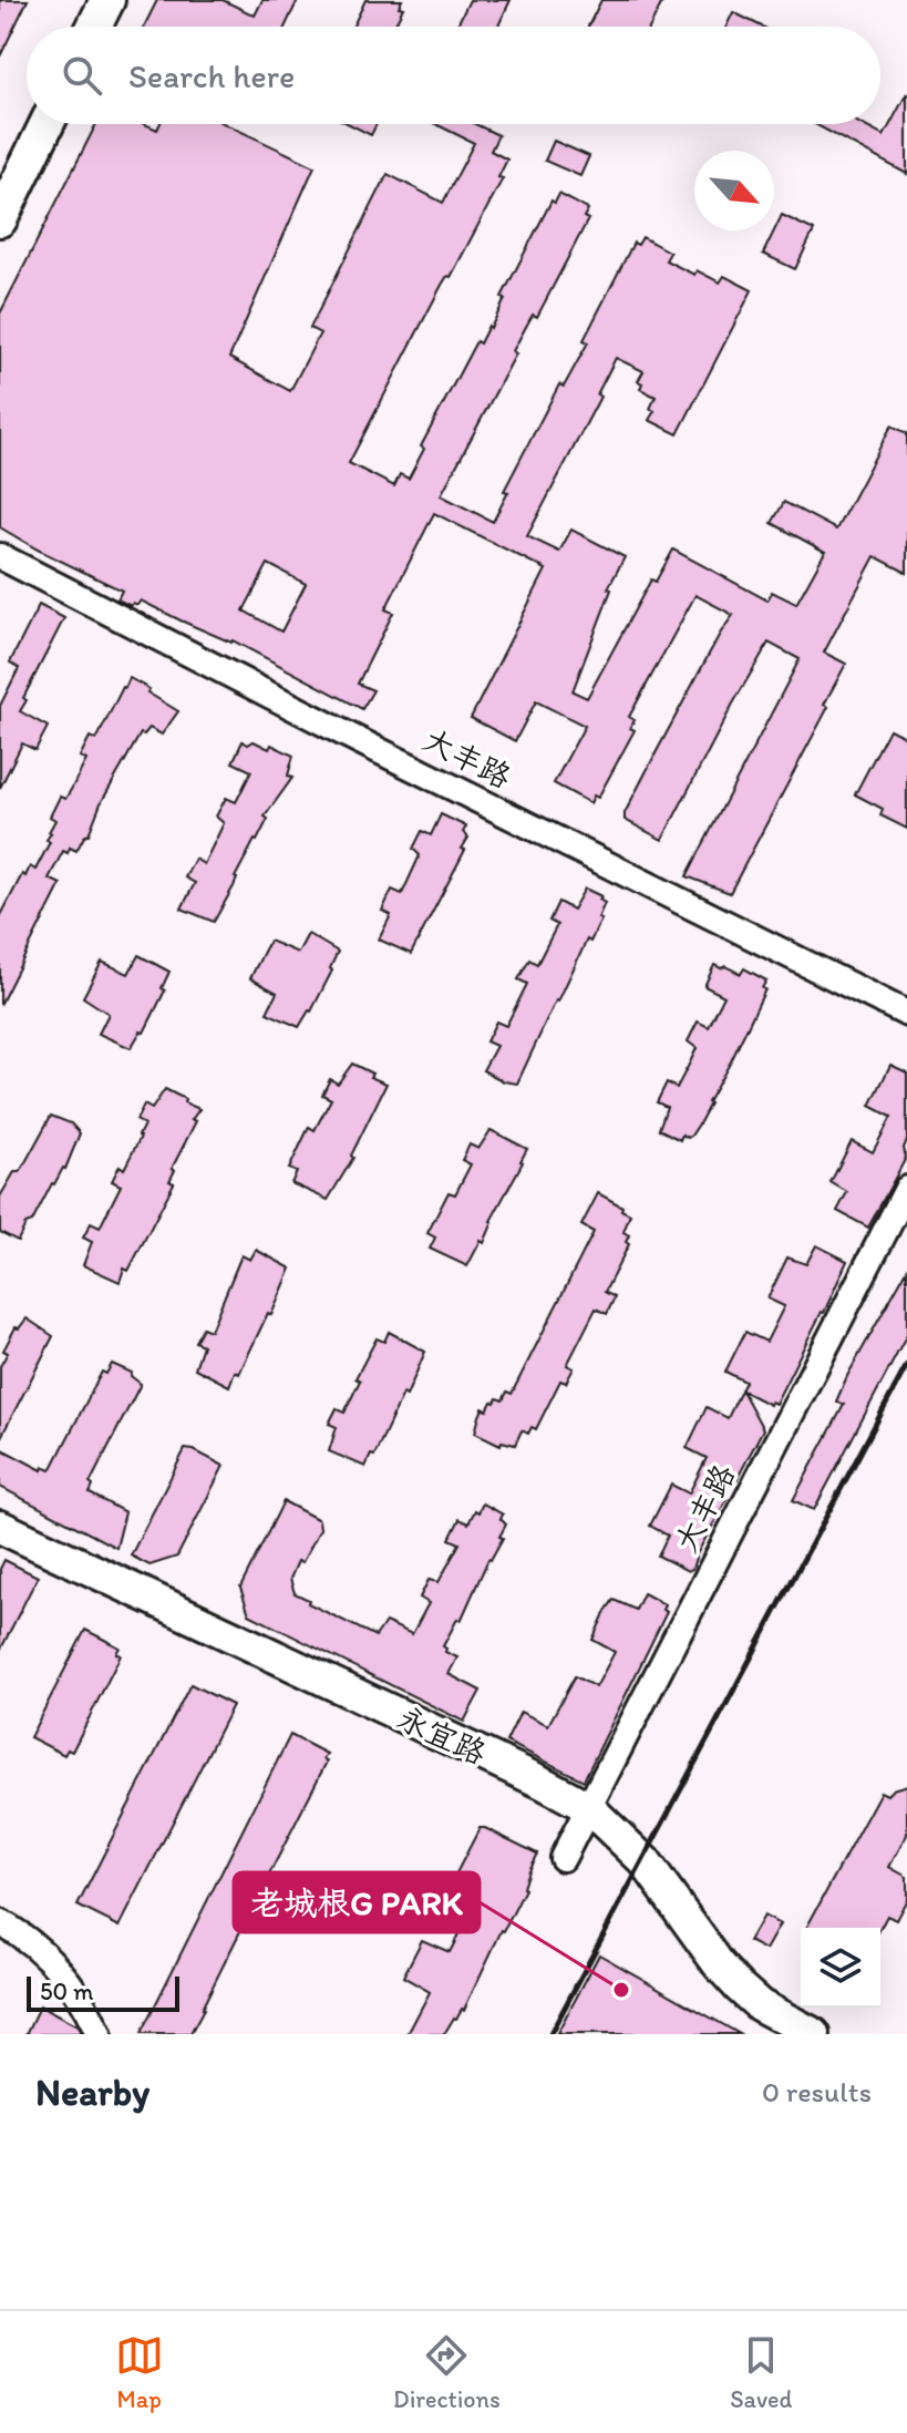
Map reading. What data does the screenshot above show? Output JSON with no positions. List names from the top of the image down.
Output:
{
  "streets": {
    "street": ["大丰路", "永宜路"]
  },
  "crossings": [
    ["大丰路", "永宜路"]
  ],
  "places": ["老城根G PARK"],
  "scale_bar": "50 m",
  "north": "bottom right",
  "page": {
    "search": "Search here",
    "scale": "50 m",
    "heading": ["Nearby", "0 results"],
    "nav": ["Map", "Directions", "Saved"]
  }
}
